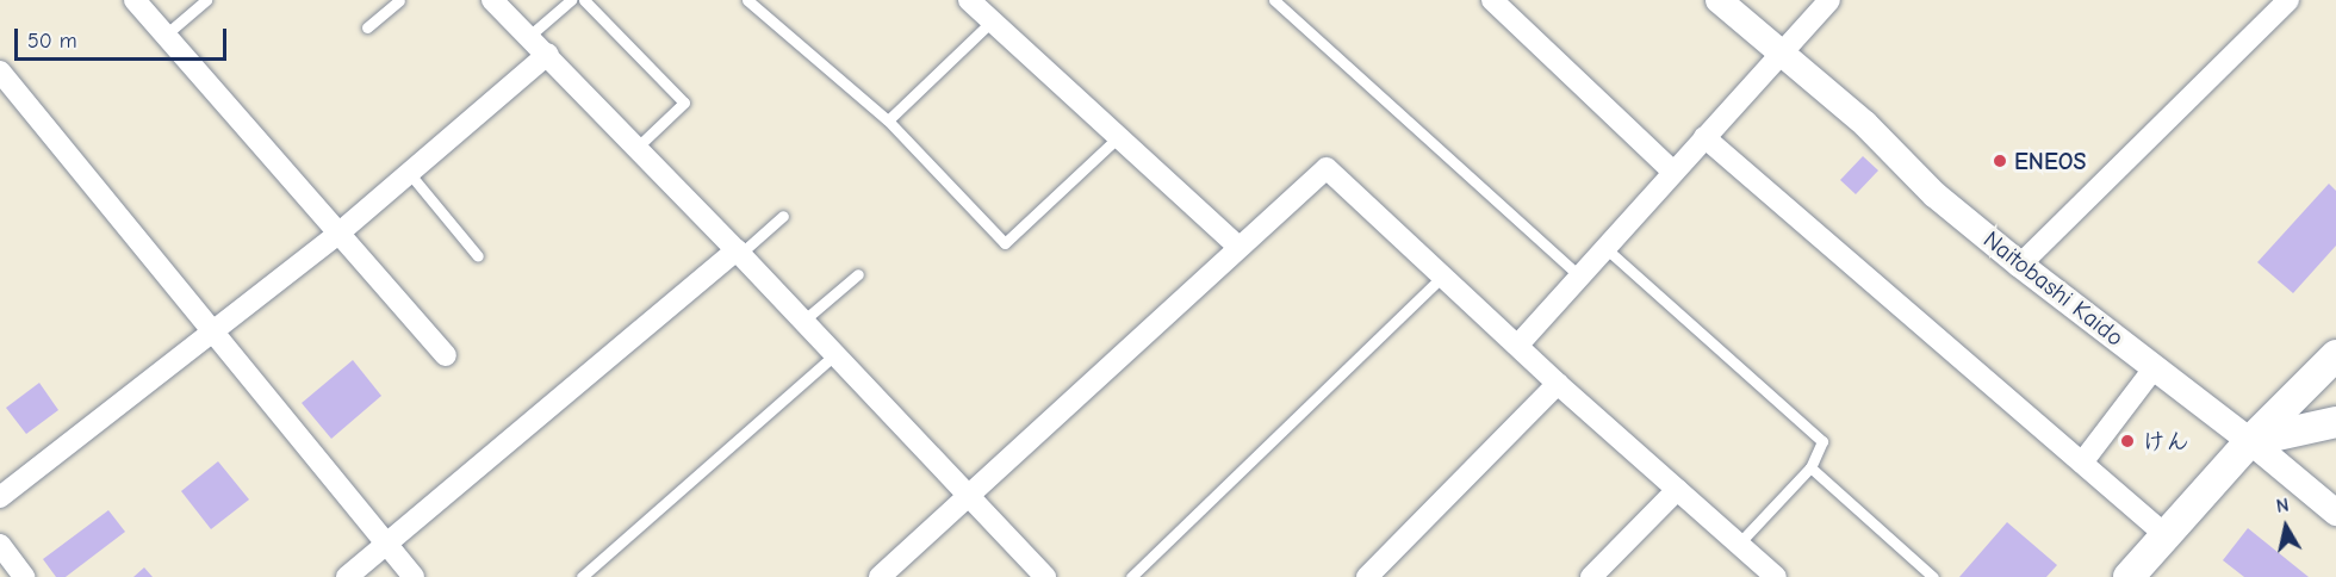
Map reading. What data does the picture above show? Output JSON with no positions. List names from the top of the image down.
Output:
{
  "streets": {
    "street": ["Naitobashi Kaido"]
  },
  "places": ["ENEOS", "けん"],
  "scale_bar": "50 m",
  "north": "top"
}
